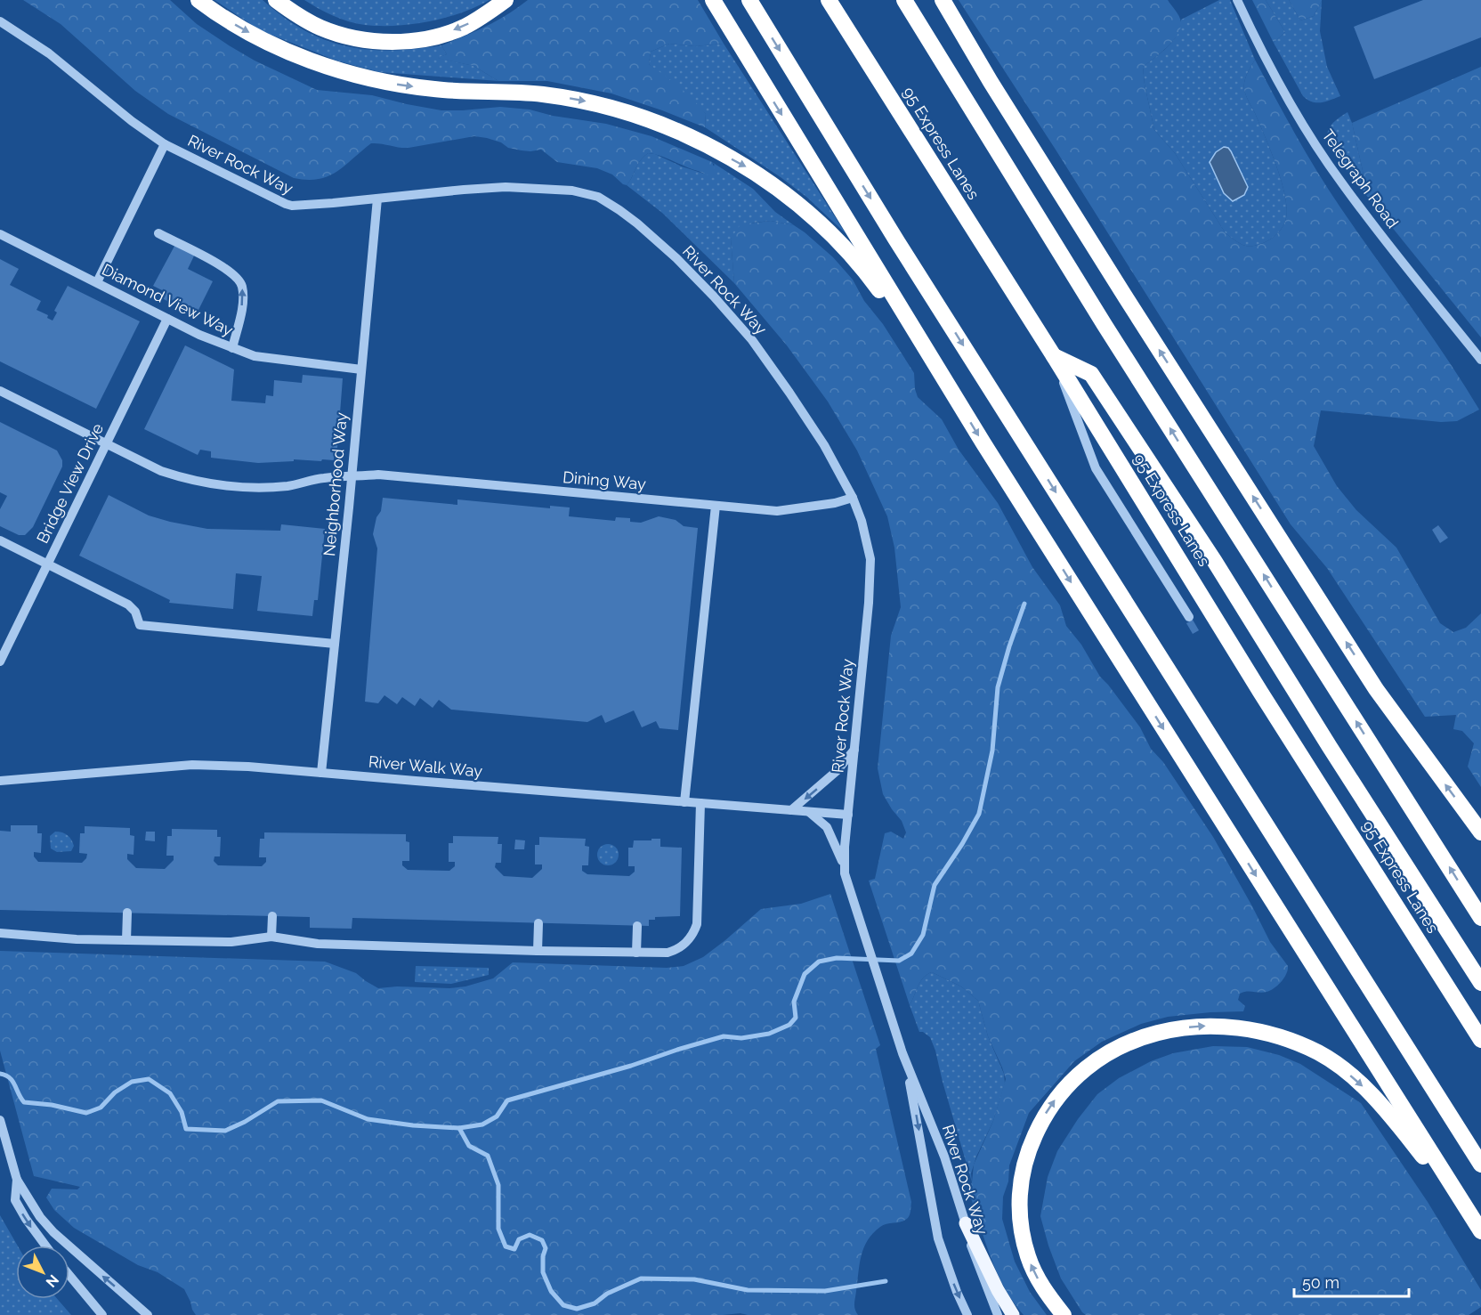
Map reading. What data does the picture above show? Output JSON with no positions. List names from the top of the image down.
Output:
{
  "streets": {
    "highway": ["95 Express Lanes"],
    "street": [
      "River Rock Way",
      "Telegraph Road",
      "Diamond View Way",
      "Dining Way",
      "Bridge View Drive",
      "Neighborhood Way",
      "River Walk Way"
    ]
  },
  "crossings": [
    ["River Rock Way", "Dining Way"],
    ["River Rock Way", "Neighborhood Way"],
    ["River Rock Way", "River Walk Way"],
    ["Diamond View Way", "Bridge View Drive"],
    ["Diamond View Way", "Neighborhood Way"],
    ["Dining Way", "Bridge View Drive"],
    ["Dining Way", "Neighborhood Way"],
    ["Neighborhood Way", "River Walk Way"]
  ],
  "scale_bar": "50 m",
  "north": "bottom right"
}
